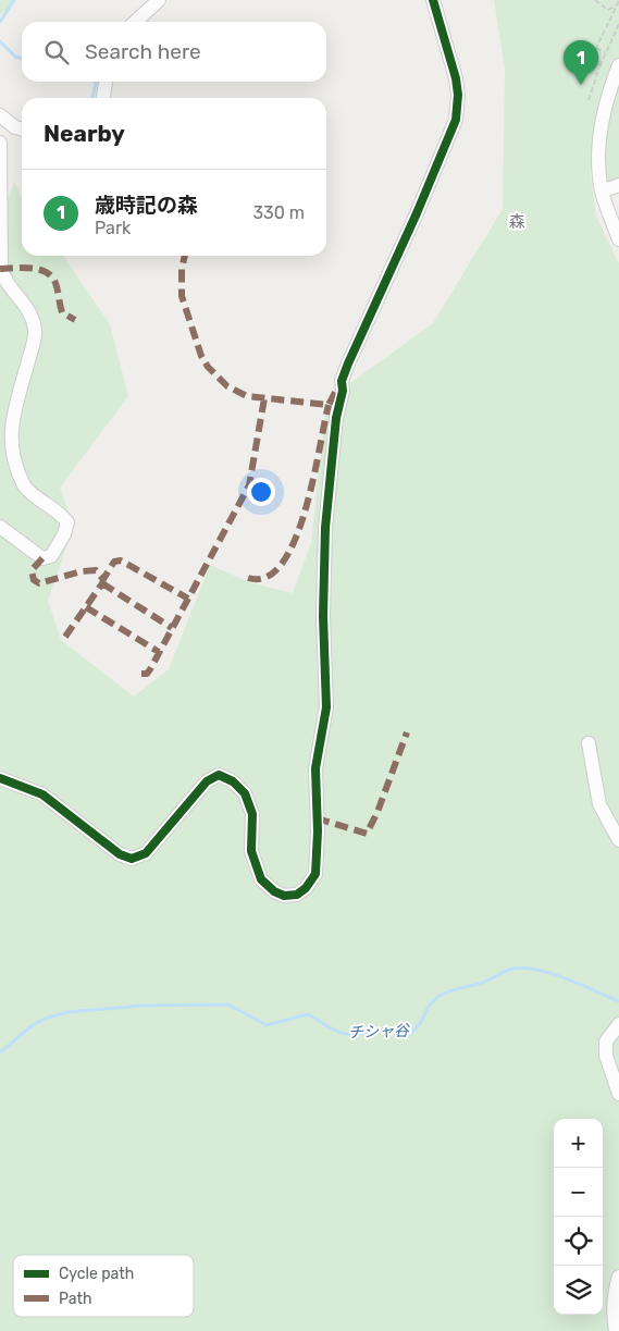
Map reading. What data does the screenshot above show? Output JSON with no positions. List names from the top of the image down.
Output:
{
  "districts": ["森"],
  "water": ["チシャ谷"],
  "legend": ["Cycle path", "Path"],
  "page": {
    "search": "Search here",
    "pins": "1",
    "heading": "Nearby",
    "list": [
      {
        "mark": "1",
        "name": "歳時記の森",
        "note": "Park",
        "value": "330 m"
      }
    ],
    "map_buttons": ["+", "−"]
  }
}
